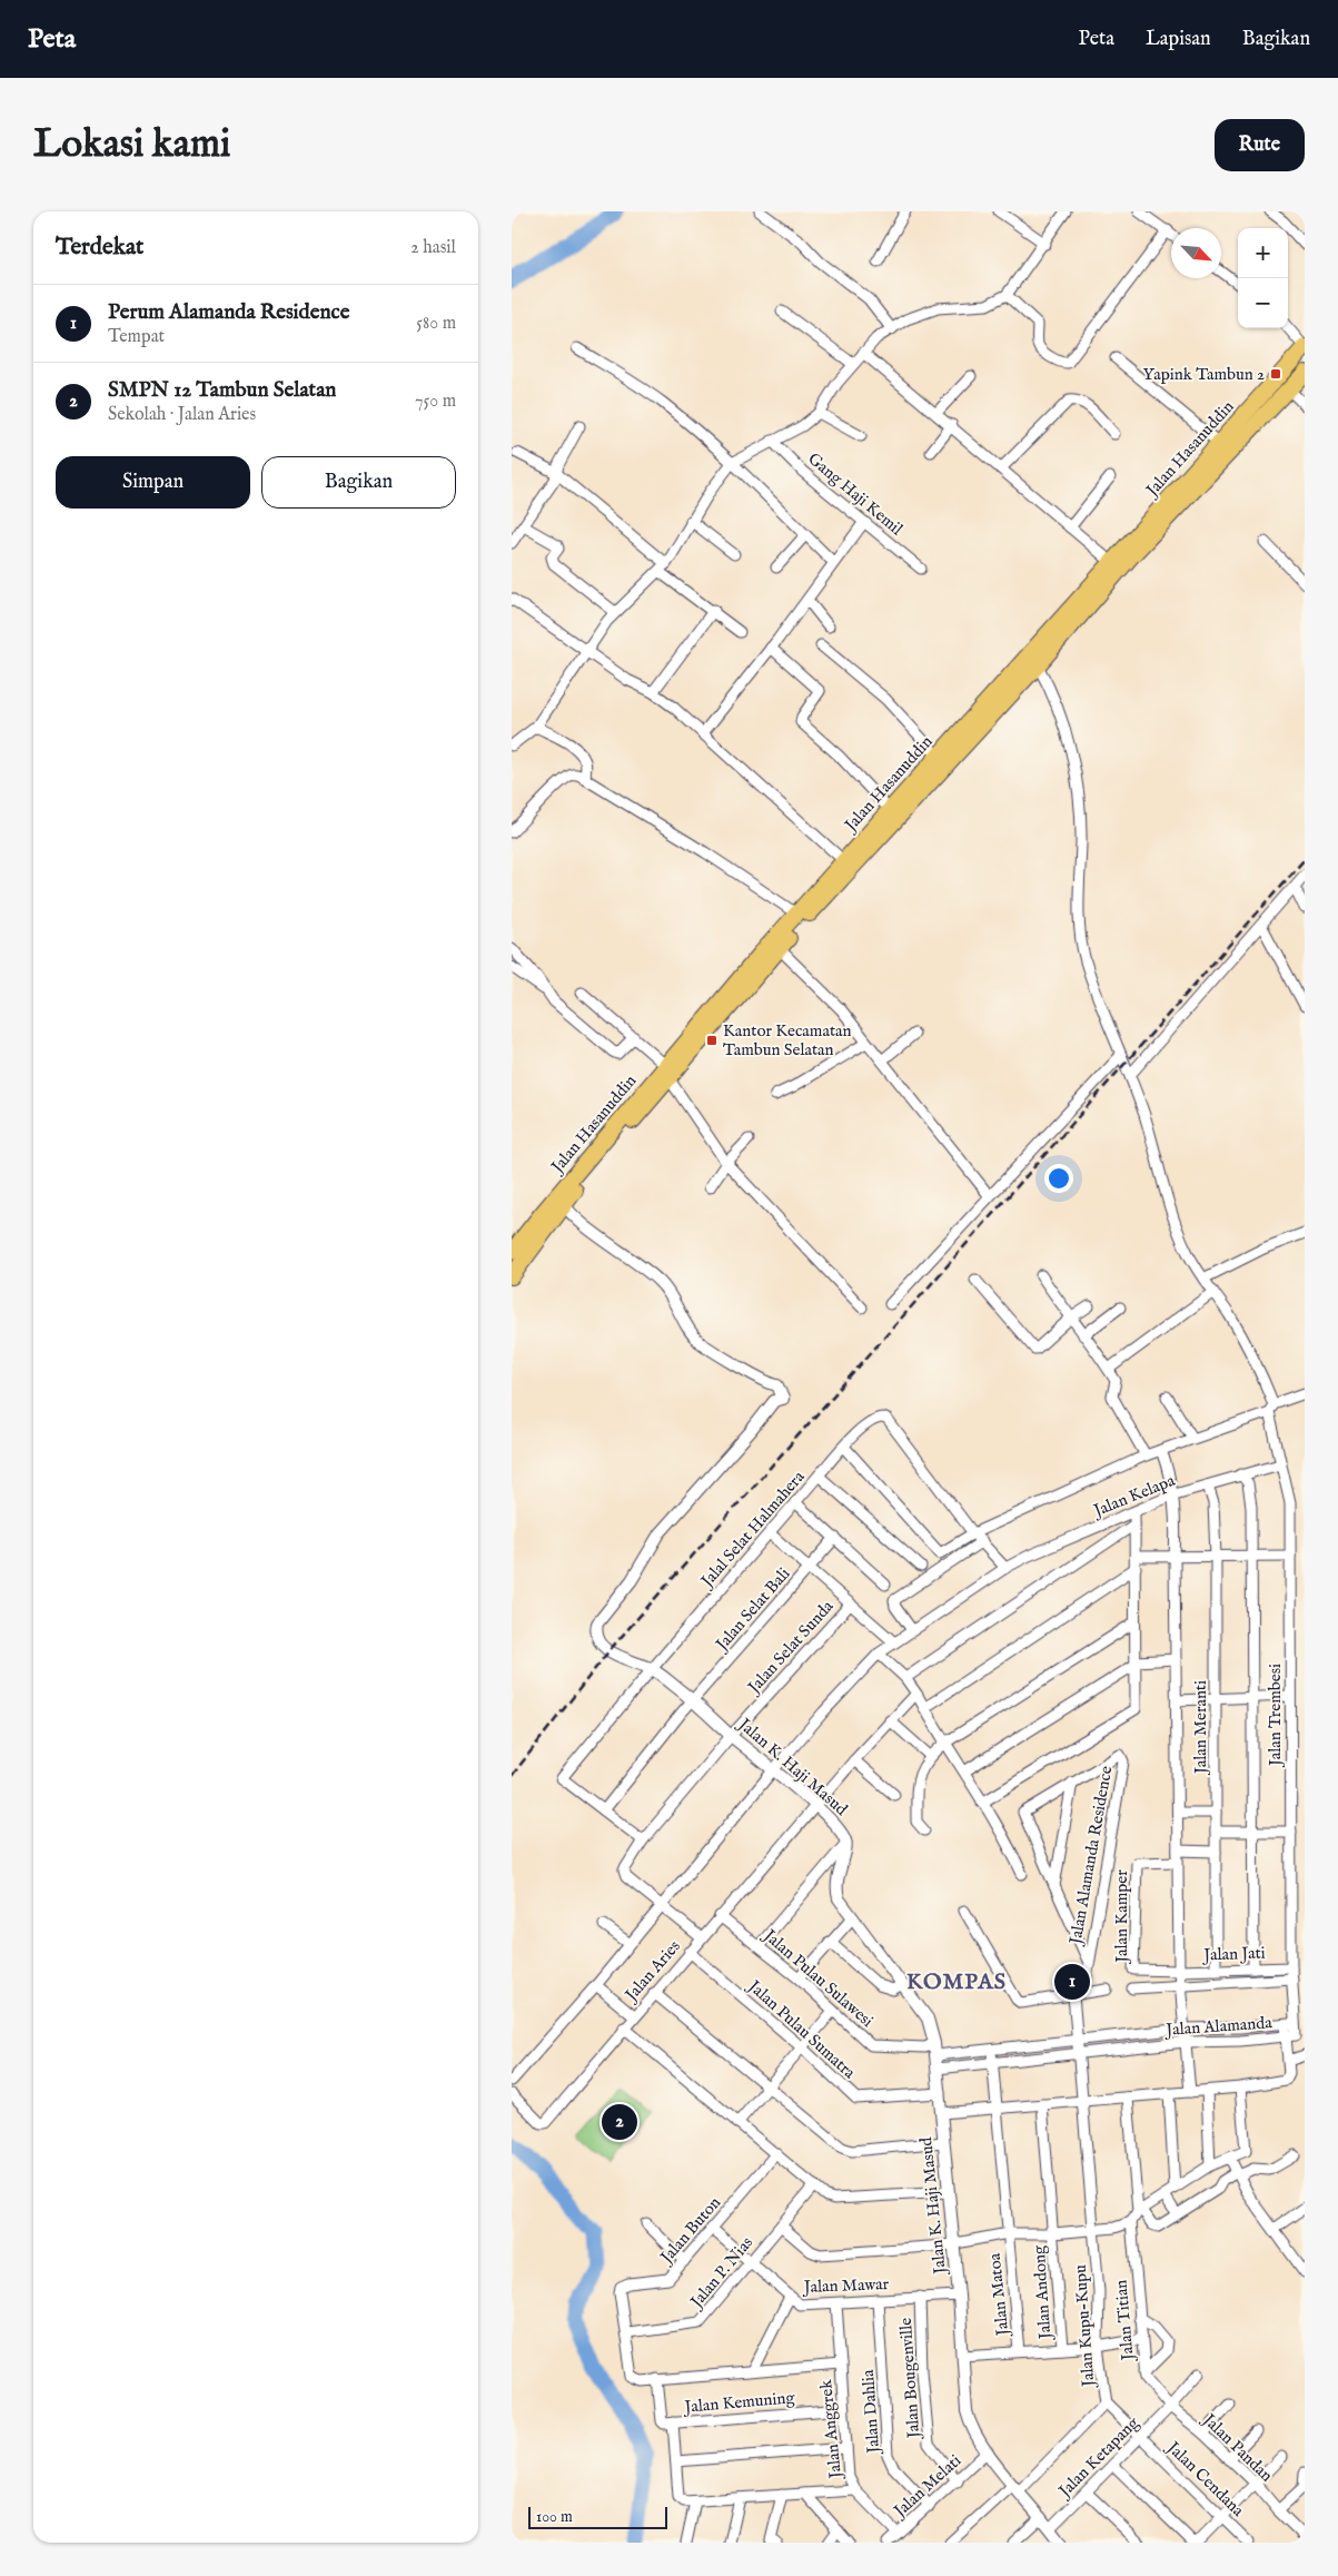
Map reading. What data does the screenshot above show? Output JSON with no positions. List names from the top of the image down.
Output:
{
  "streets": {
    "highway": ["Jalan Hasanuddin"],
    "street": [
      "Gang Haji Kemil",
      "Jalan Kelapa",
      "Jalal Selat Halmahera",
      "Jalan Selat Bali",
      "Jalan Selat Sunda",
      "Jalan Trembesi",
      "Jalan Meranti",
      "Jalan K. Haji Masud",
      "Jalan Alamanda Residence",
      "Jalan Kamper",
      "Jalan Jati",
      "Jalan Aries",
      "Jalan Pulau Sulawesi",
      "Jalan Alamanda",
      "Jalan Pulau Sumatra",
      "Jalan Buton",
      "Jalan P. Nias",
      "Jalan Mawar",
      "Jalan Andong",
      "Jalan Matoa",
      "Jalan Titian",
      "Jalan Kupu-Kupu",
      "Jalan Bougenville",
      "Jalan Kemuning",
      "Jalan Dahlia",
      "Jalan Anggrek",
      "Jalan Pandan",
      "Jalan Ketapang",
      "Jalan Cendana",
      "Jalan Melati"
    ]
  },
  "crossings": [
    ["Jalan Hasanuddin", "Jalan Trembesi"],
    ["Jalan Hasanuddin", "Jalan K. Haji Masud"],
    ["Jalan Kelapa", "Jalan Selat Sunda"],
    ["Jalan Kelapa", "Jalan Trembesi"],
    ["Jalan Kelapa", "Jalan Meranti"],
    ["Jalan Kelapa", "Jalan K. Haji Masud"],
    ["Jalal Selat Halmahera", "Jalan Selat Bali"],
    ["Jalal Selat Halmahera", "Jalan K. Haji Masud"],
    ["Jalan Selat Bali", "Jalan K. Haji Masud"],
    ["Jalan Selat Sunda", "Jalan K. Haji Masud"],
    ["Jalan Trembesi", "Jalan Jati"],
    ["Jalan Trembesi", "Jalan Alamanda"],
    ["Jalan Meranti", "Jalan Jati"],
    ["Jalan K. Haji Masud", "Jalan Aries"],
    ["Jalan K. Haji Masud", "Jalan Pulau Sulawesi"],
    ["Jalan K. Haji Masud", "Jalan Alamanda"],
    ["Jalan K. Haji Masud", "Jalan Pulau Sumatra"],
    ["Jalan K. Haji Masud", "Jalan Mawar"],
    ["Jalan K. Haji Masud", "Jalan Ketapang"],
    ["Jalan K. Haji Masud", "Jalan Melati"],
    ["Jalan Kamper", "Jalan Jati"],
    ["Jalan Aries", "Jalan Pulau Sulawesi"],
    ["Jalan Aries", "Jalan Pulau Sumatra"],
    ["Jalan Alamanda", "Jalan Matoa"],
    ["Jalan Alamanda", "Jalan Kupu-Kupu"],
    ["Jalan Buton", "Jalan P. Nias"],
    ["Jalan Buton", "Jalan Mawar"],
    ["Jalan P. Nias", "Jalan Mawar"],
    ["Jalan Mawar", "Jalan Bougenville"],
    ["Jalan Mawar", "Jalan Dahlia"],
    ["Jalan Mawar", "Jalan Anggrek"],
    ["Jalan Titian", "Jalan Pandan"],
    ["Jalan Titian", "Jalan Ketapang"],
    ["Jalan Kupu-Kupu", "Jalan Ketapang"],
    ["Jalan Kupu-Kupu", "Jalan Cendana"],
    ["Jalan Bougenville", "Jalan Melati"],
    ["Jalan Kemuning", "Jalan Anggrek"],
    ["Jalan Dahlia", "Jalan Melati"],
    ["Jalan Anggrek", "Jalan Melati"],
    ["Jalan Pandan", "Jalan Ketapang"],
    ["Jalan Ketapang", "Jalan Cendana"]
  ],
  "districts": ["KOMPAS"],
  "places": {
    "transit": ["Yapink Tambun 2", "Kantor Kecamatan Tambun Selatan"]
  },
  "scale_bar": "100 m",
  "north": "bottom right",
  "page": {
    "header": "Peta",
    "nav": ["Peta", "Lapisan", "Bagikan"],
    "buttons": [
      "Rute",
      ["Simpan", "Bagikan"]
    ],
    "title": "Lokasi kami",
    "heading": ["Terdekat", "2 hasil"],
    "map_buttons": ["+", "−"],
    "list": [
      {
        "mark": "1",
        "name": "Perum Alamanda Residence",
        "note": "Tempat",
        "value": "580 m"
      },
      {
        "mark": "2",
        "name": "SMPN 12 Tambun Selatan",
        "note": "Sekolah · Jalan Aries",
        "value": "750 m"
      }
    ],
    "pins": ["1", "2"],
    "scale": "100 m"
  }
}
